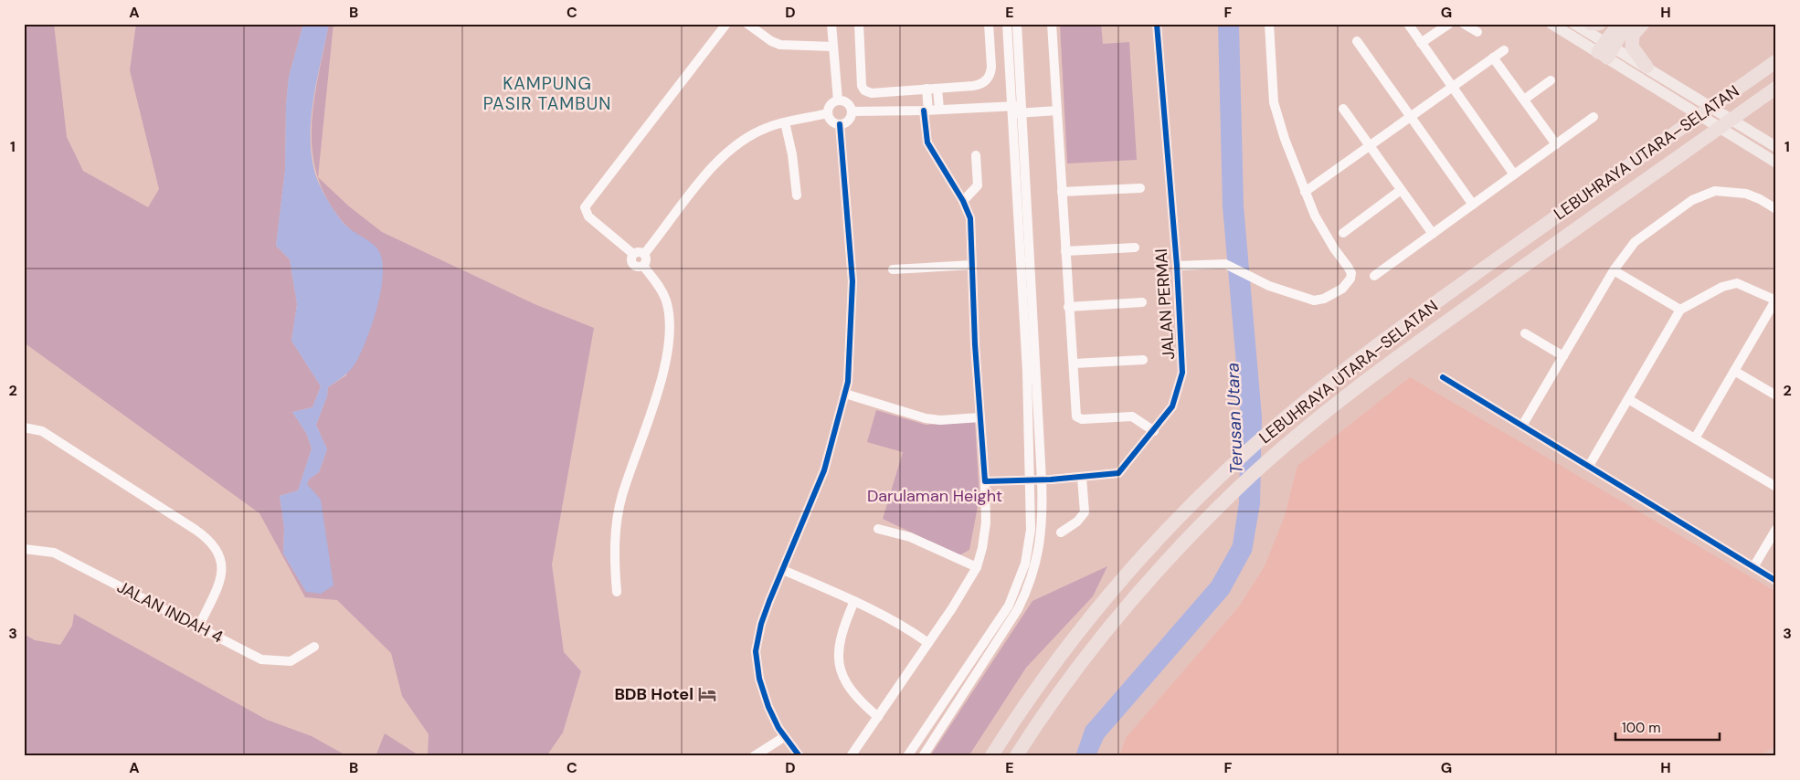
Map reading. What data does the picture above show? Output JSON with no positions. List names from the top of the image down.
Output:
{
  "streets": {
    "highway": ["LEBUHRAYA UTARA–SELATAN"],
    "street": ["JALAN PERMAI", "JALAN INDAH 4"]
  },
  "districts": ["KAMPUNG PASIR TAMBUN"],
  "water": ["Terusan Utara"],
  "parks": ["Darulaman Height"],
  "places": {
    "hotel": ["BDB Hotel"]
  },
  "scale_bar": "100 m",
  "grid": {
    "columns": [
      "A",
      "B",
      "C",
      "D",
      "E",
      "F",
      "G",
      "H"
    ],
    "rows": ["1", "2", "3"]
  }
}
